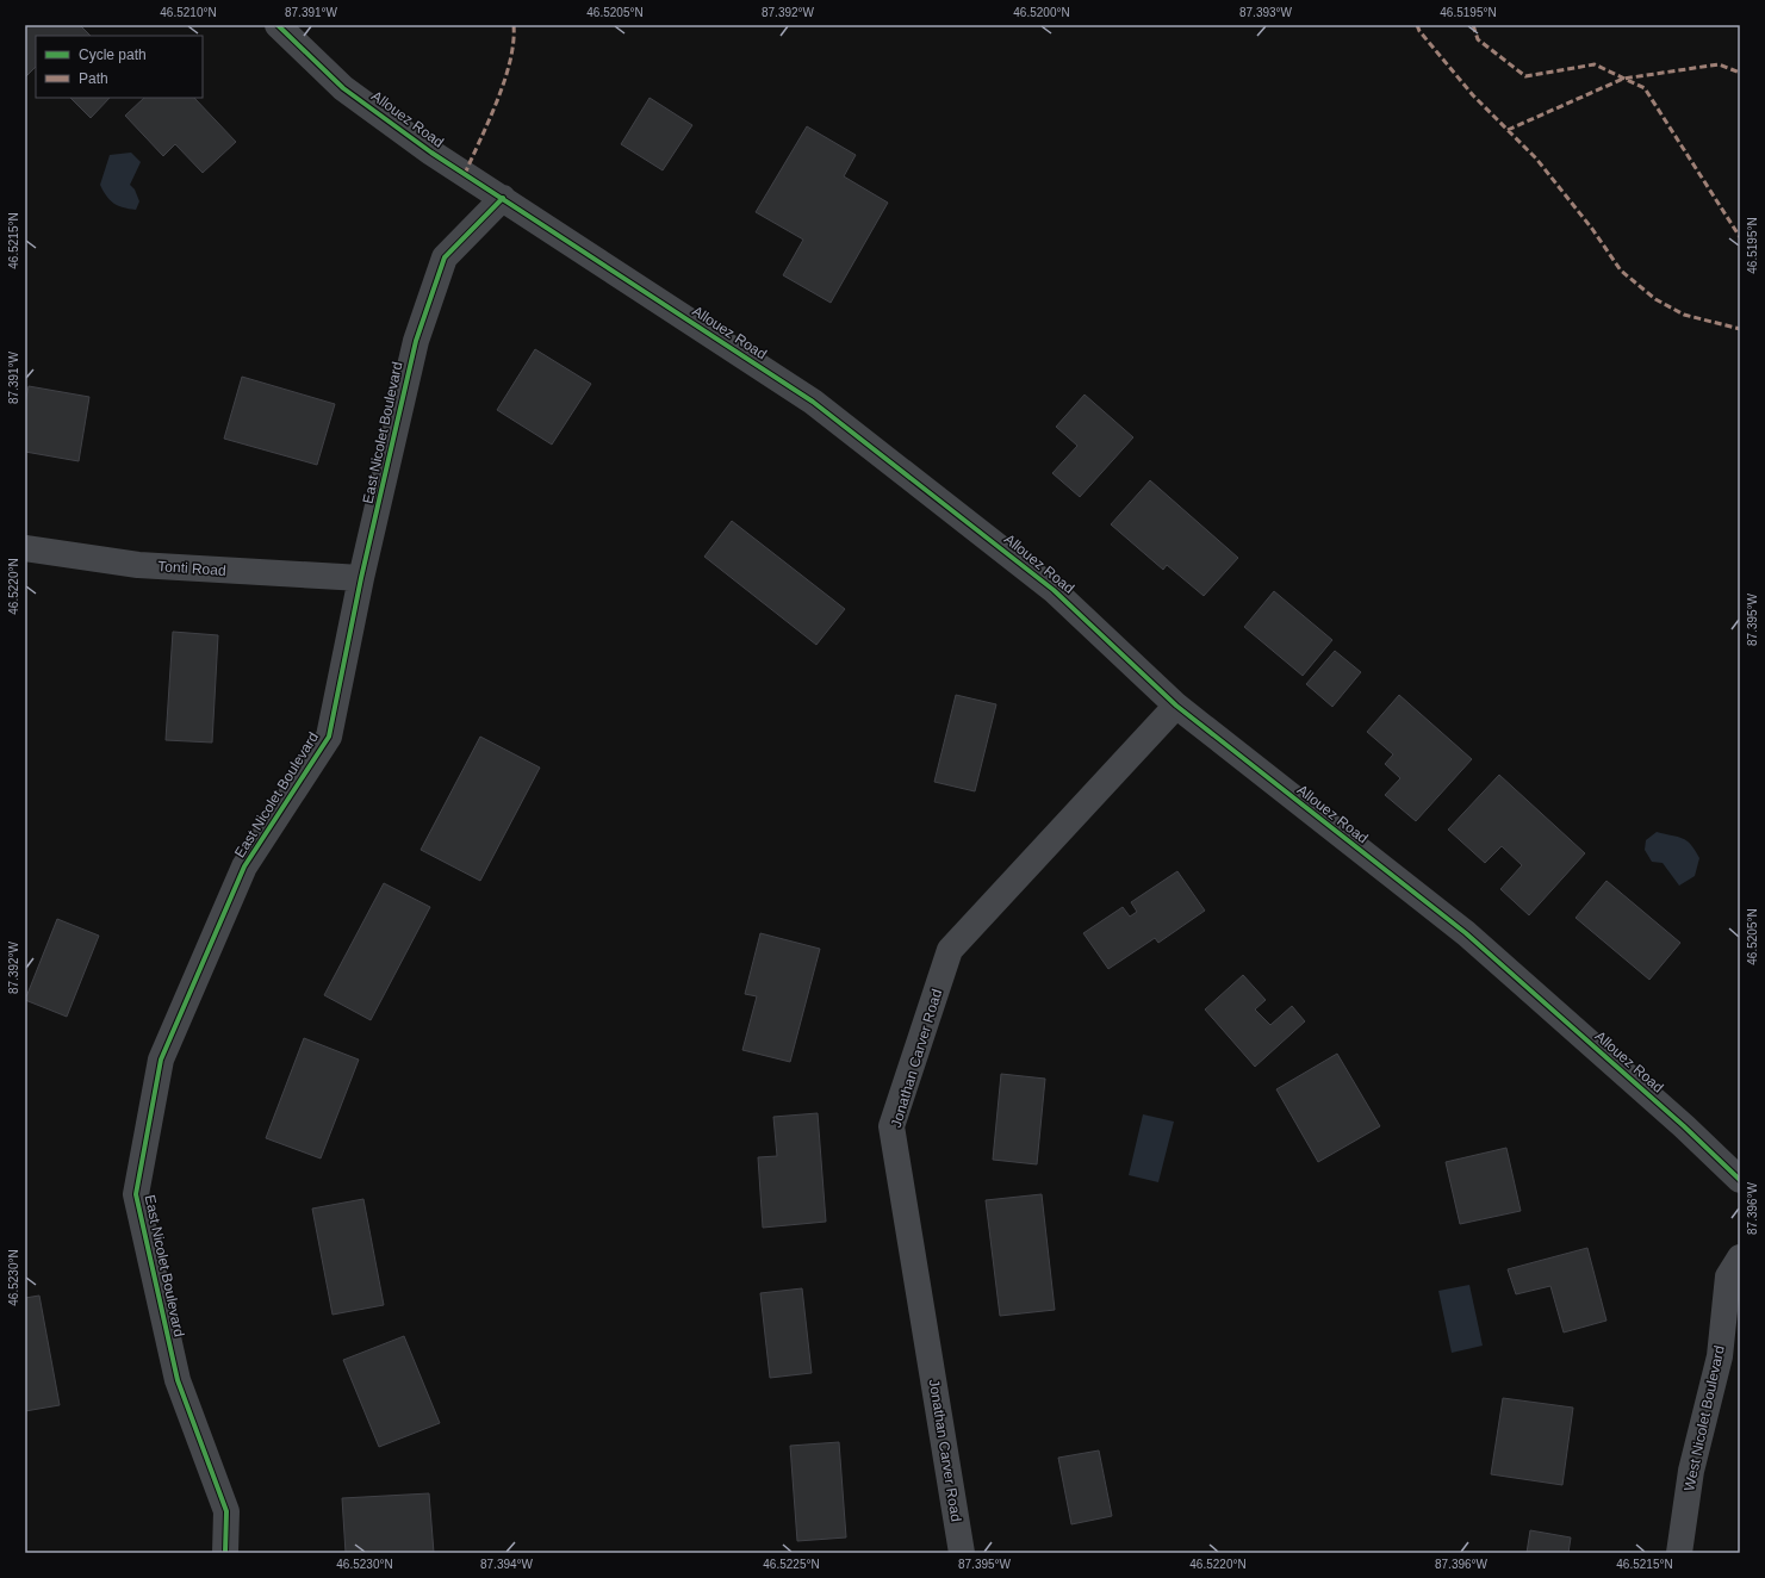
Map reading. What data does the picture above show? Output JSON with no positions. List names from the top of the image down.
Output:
{
  "streets": {
    "street": [
      "Allouez Road",
      "East Nicolet Boulevard",
      "Tonti Road",
      "Jonathan Carver Road",
      "West Nicolet Boulevard"
    ]
  },
  "crossings": [
    ["Allouez Road", "East Nicolet Boulevard"],
    ["Allouez Road", "Jonathan Carver Road"],
    ["East Nicolet Boulevard", "Tonti Road"]
  ],
  "legend": ["Cycle path", "Path"],
  "coordinates": [
    "46.5210°N",
    "87.391°W",
    "46.5205°N",
    "87.392°W",
    "46.5200°N",
    "87.393°W",
    "46.5195°N",
    "46.5215°N",
    "46.5220°N",
    "87.395°W",
    "87.396°W",
    "46.5230°N",
    "87.394°W",
    "46.5225°N"
  ]
}
